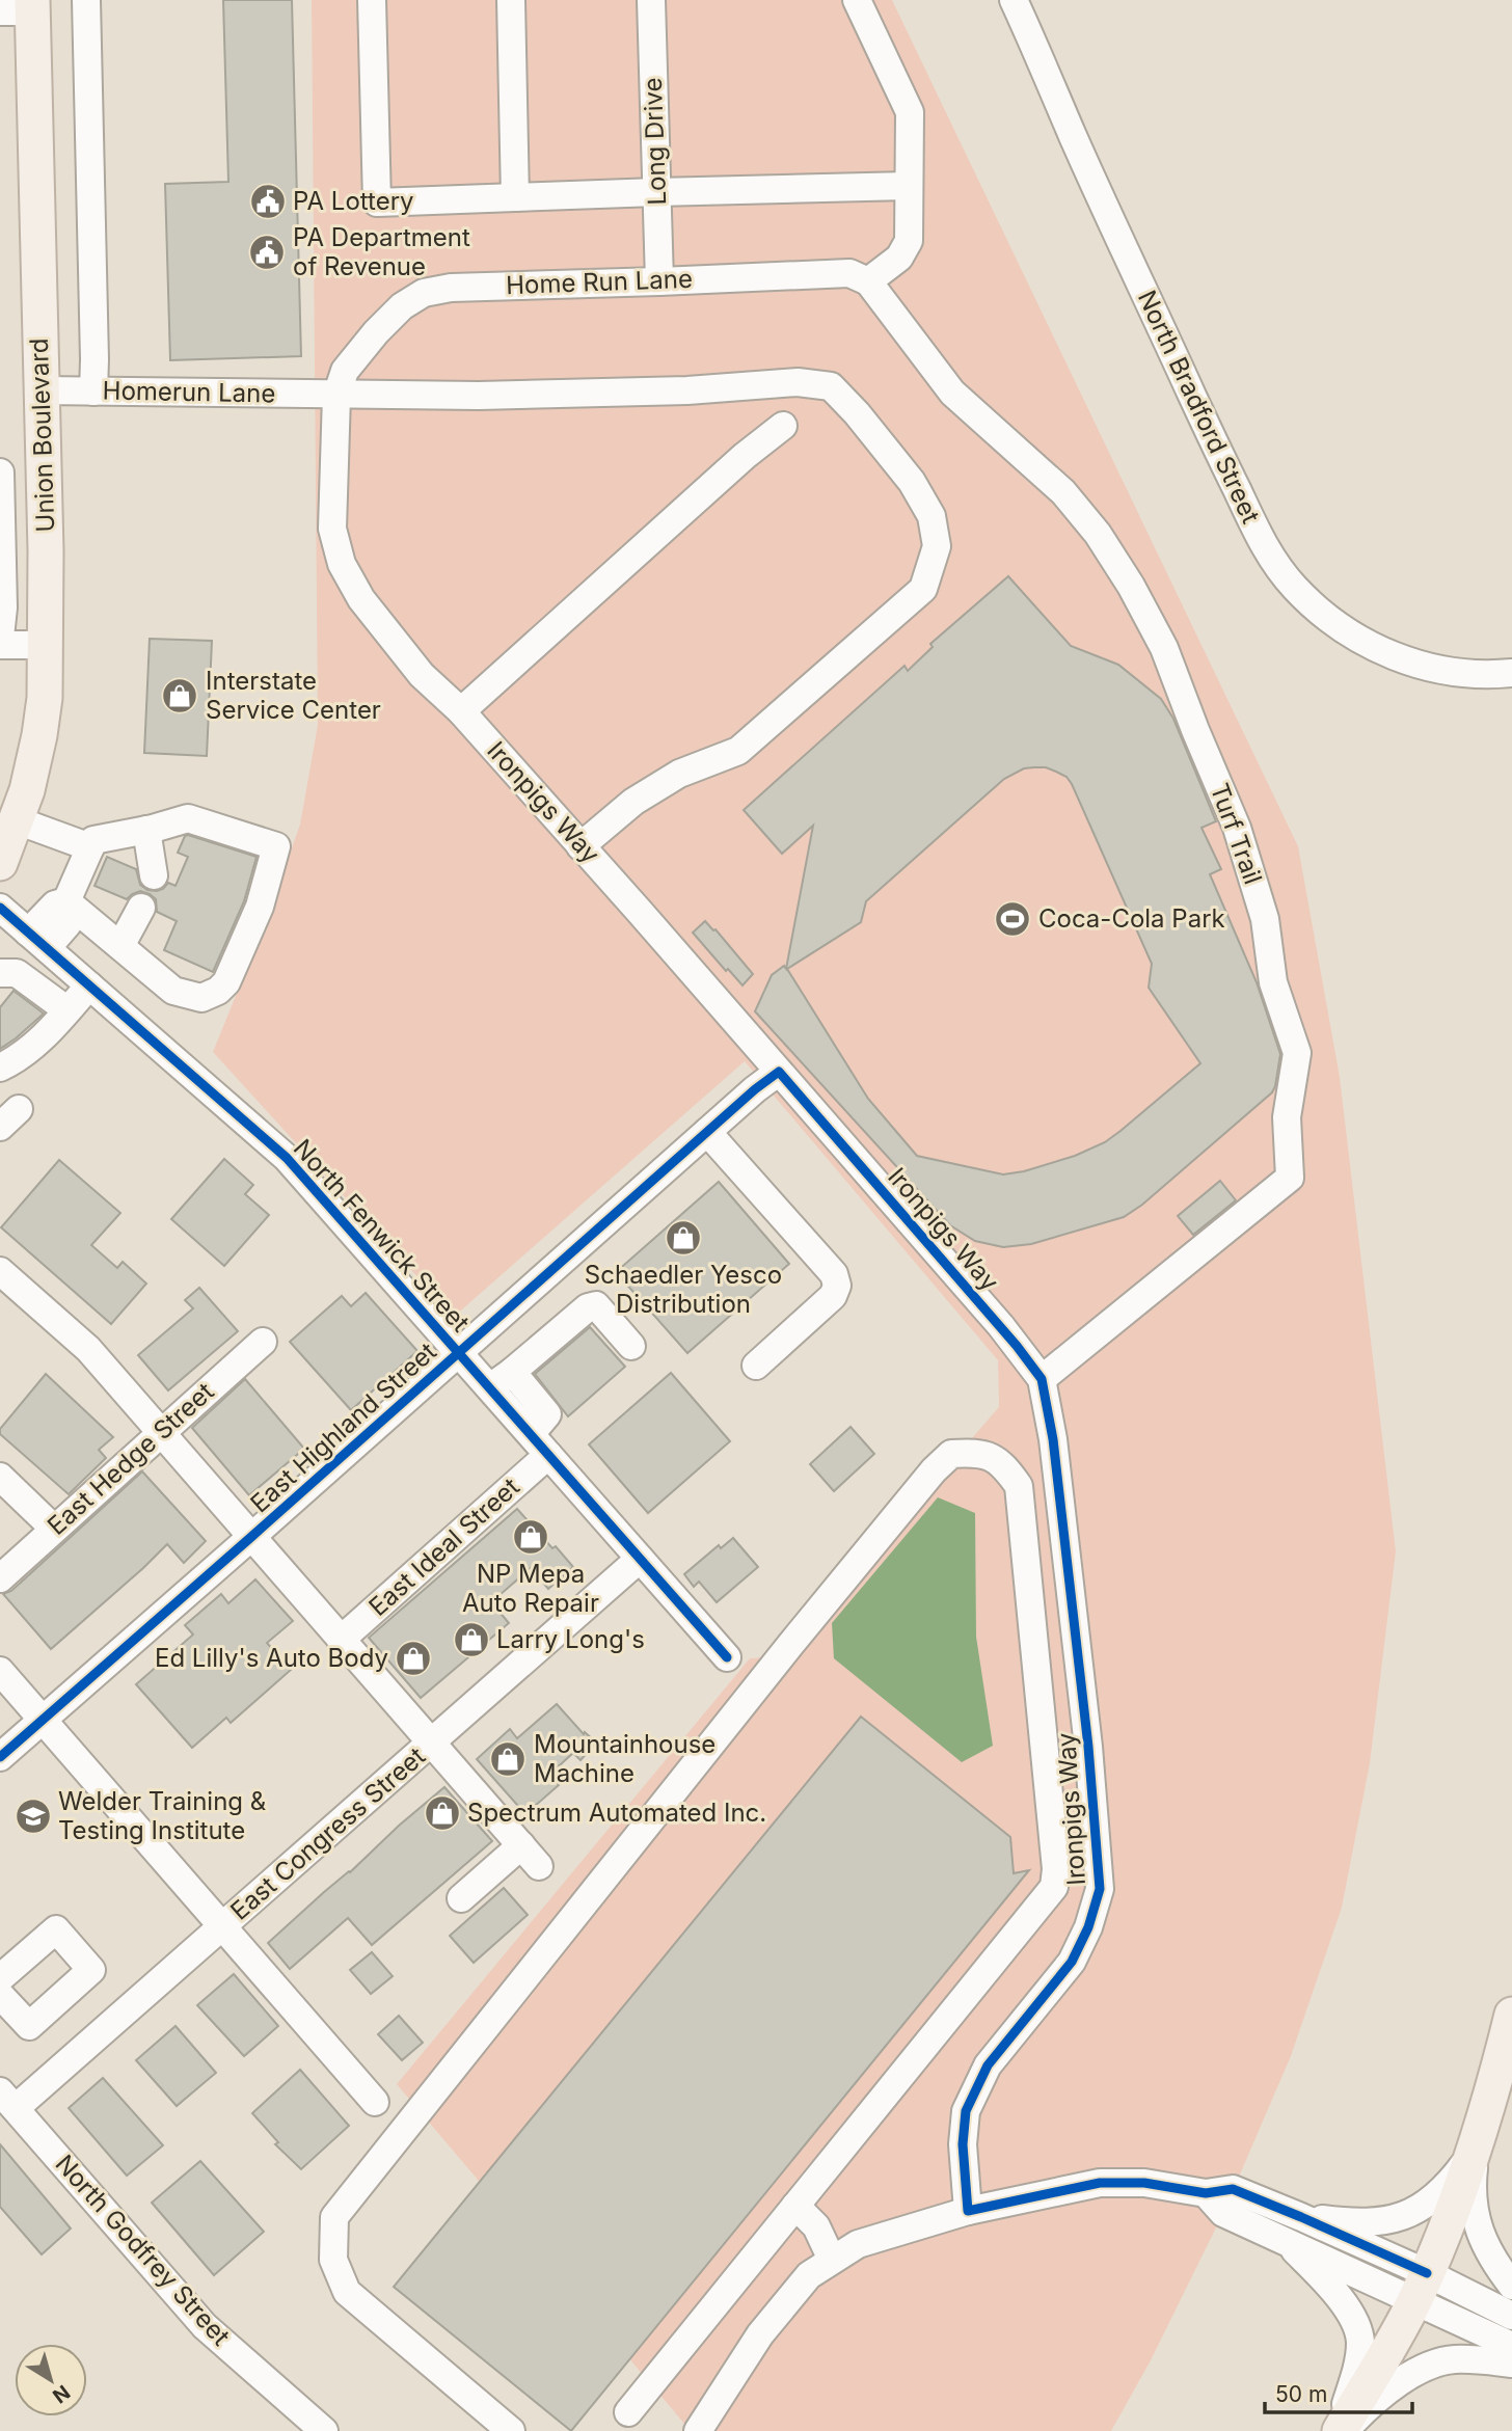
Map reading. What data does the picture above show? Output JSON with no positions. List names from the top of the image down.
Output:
{
  "streets": {
    "main road": ["Union Boulevard"],
    "street": [
      "Long Drive",
      "Home Run Lane",
      "Homerun Lane",
      "North Bradford Street",
      "Ironpigs Way",
      "Turf Trail",
      "North Fenwick Street",
      "East Highland Street",
      "East Hedge Street",
      "East Ideal Street",
      "East Congress Street",
      "North Godfrey Street"
    ]
  },
  "crossings": [
    ["Long Drive", "Home Run Lane"],
    ["Home Run Lane", "Homerun Lane"],
    ["Home Run Lane", "Ironpigs Way"],
    ["Home Run Lane", "Turf Trail"],
    ["Homerun Lane", "Union Boulevard"],
    ["Homerun Lane", "Ironpigs Way"],
    ["Ironpigs Way", "Turf Trail"],
    ["Ironpigs Way", "East Highland Street"],
    ["North Fenwick Street", "East Highland Street"],
    ["North Fenwick Street", "East Ideal Street"],
    ["North Fenwick Street", "East Congress Street"],
    ["East Congress Street", "North Godfrey Street"]
  ],
  "places": {
    "public building": ["PA Lottery", "PA Department of Revenue"],
    "shop": [
      "Interstate Service Center",
      "Schaedler Yesco Distribution",
      "NP Mepa Auto Repair",
      "Larry Long's",
      "Ed Lilly's Auto Body",
      "Mountainhouse Machine",
      "Spectrum Automated Inc."
    ],
    "sports": ["Coca-Cola Park"],
    "school or university": ["Welder Training & Testing Institute"]
  },
  "scale_bar": "50 m",
  "north": "bottom right"
}
